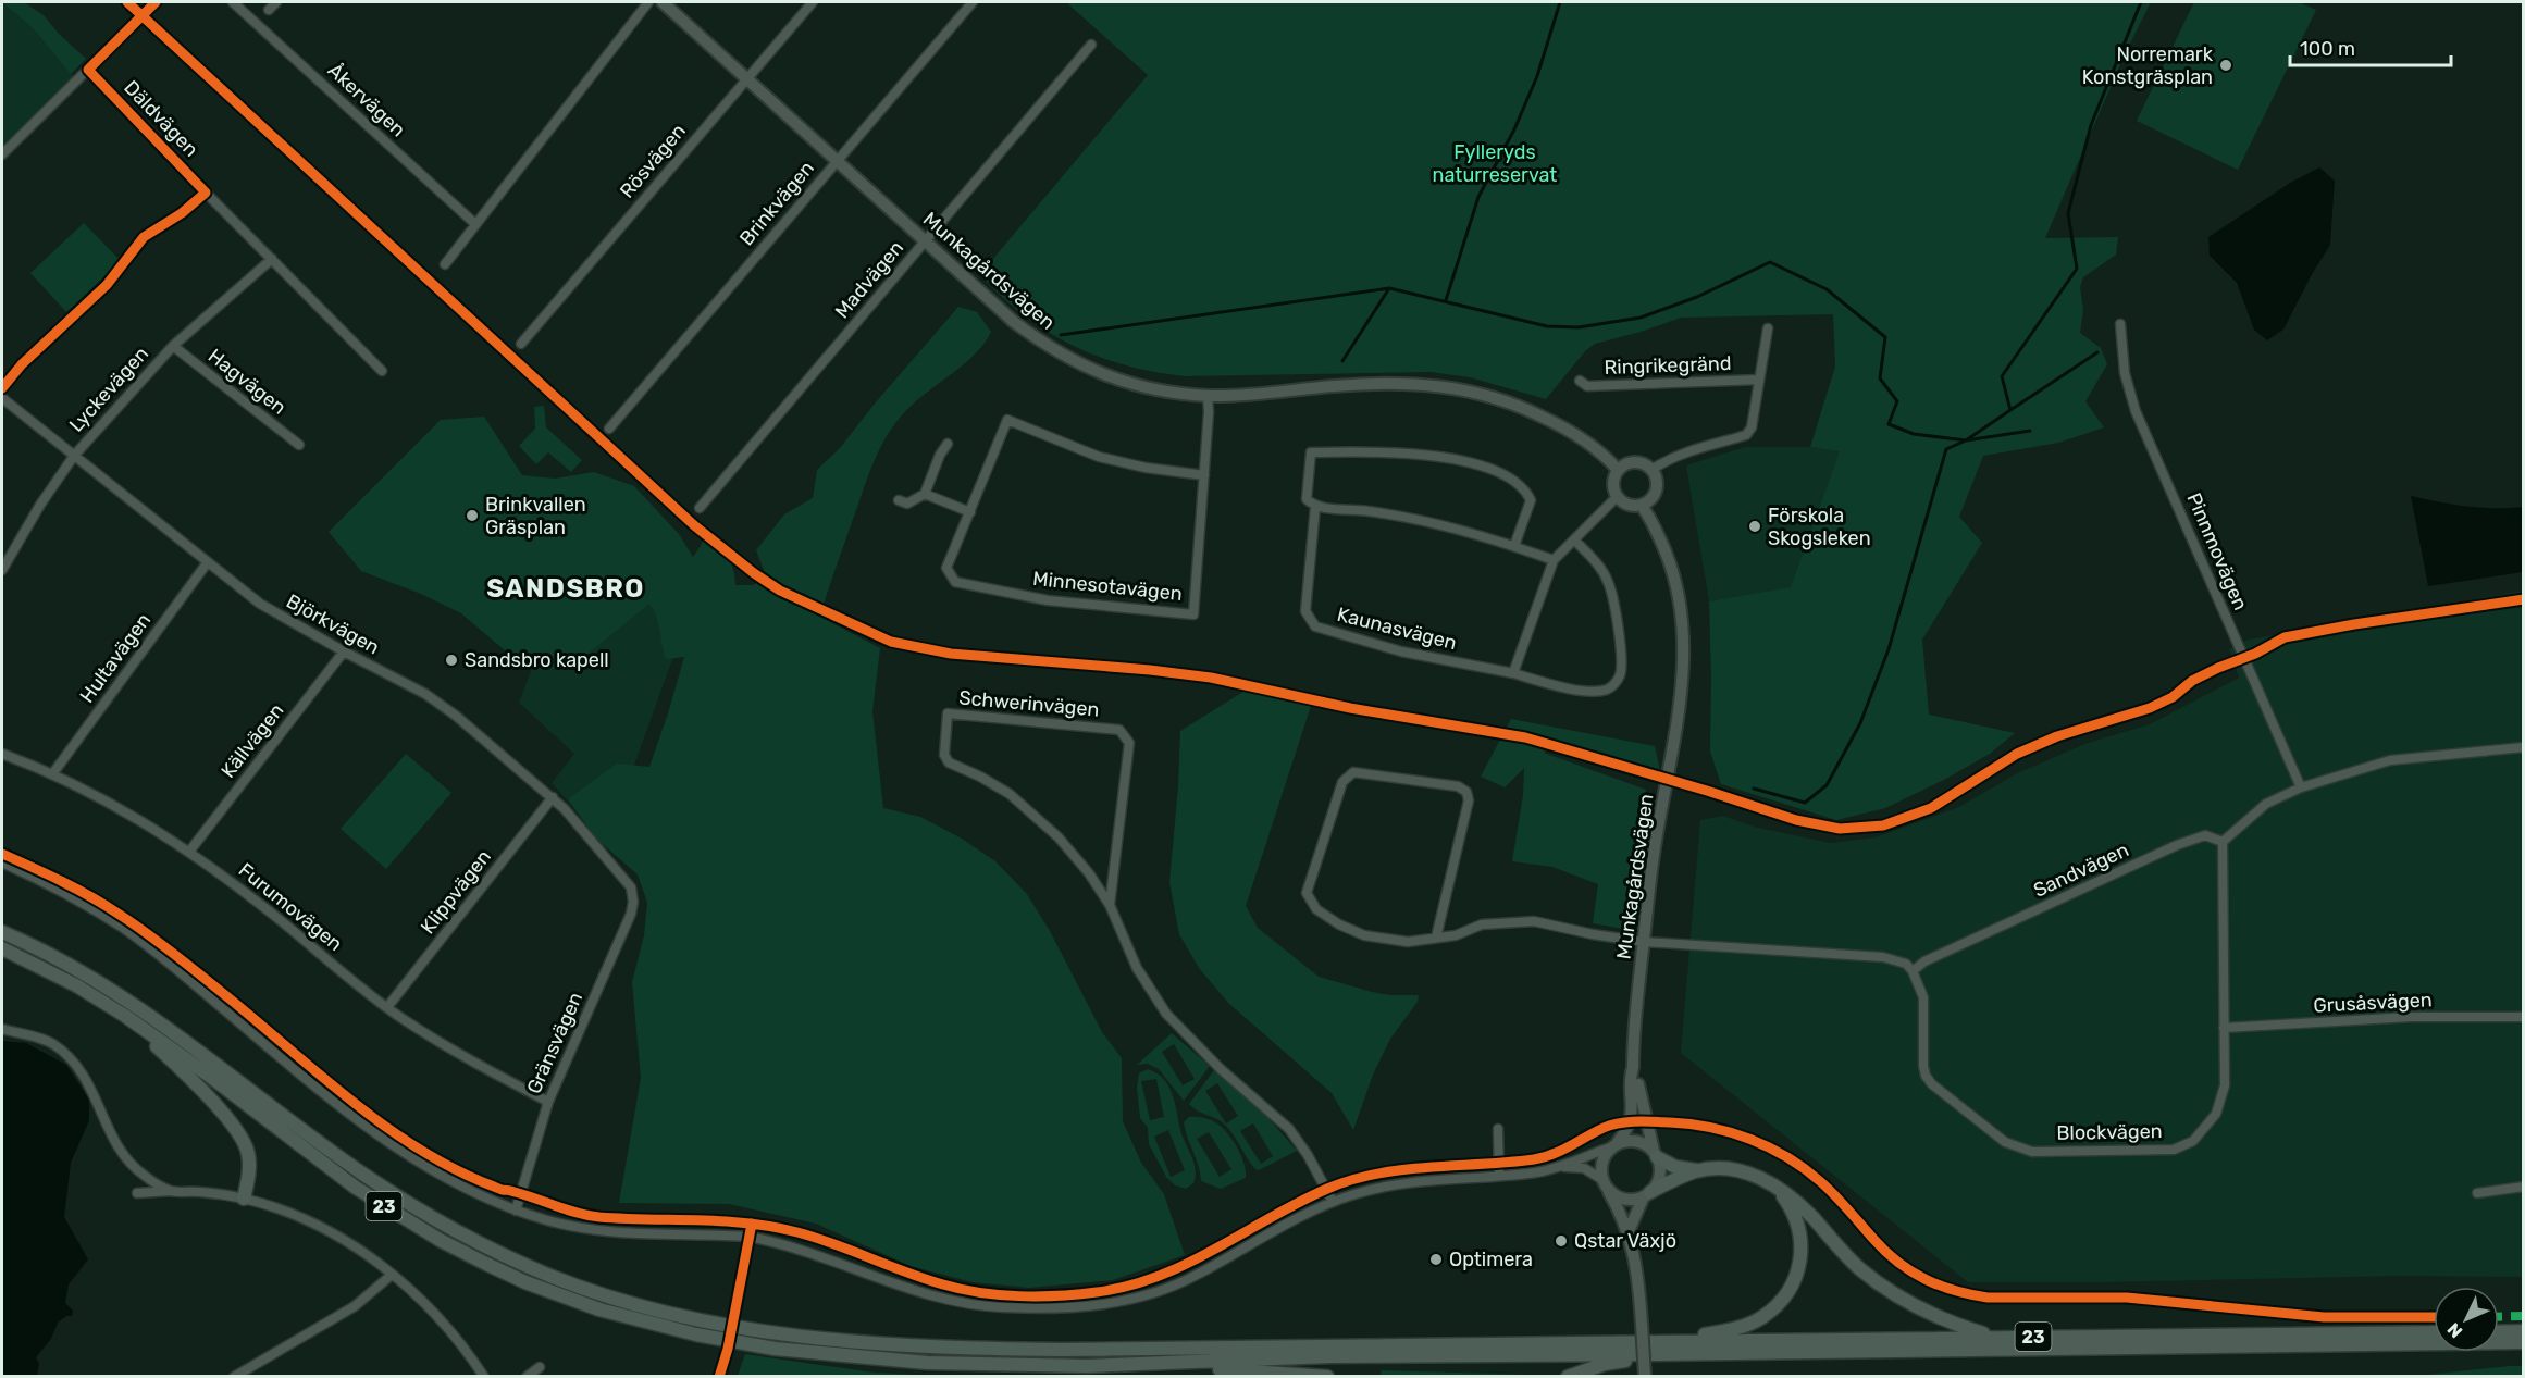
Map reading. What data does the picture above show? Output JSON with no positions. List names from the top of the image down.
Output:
{
  "streets": {
    "main road": ["23"],
    "street": [
      "Åkervägen",
      "Däldvägen",
      "Rösvägen",
      "Brinkvägen",
      "Munkagårdsvägen",
      "Madvägen",
      "Ringrikegränd",
      "Hagvägen",
      "Lyckevägen",
      "Pinnmovägen",
      "Minnesotavägen",
      "Björkvägen",
      "Kaunasvägen",
      "Hultavägen",
      "Schwerinvägen",
      "Källvägen",
      "Sandvägen",
      "Klippvägen",
      "Furumovägen",
      "Grusåsvägen",
      "Gränsvägen",
      "Blockvägen"
    ]
  },
  "crossings": [
    ["Däldvägen", "Lyckevägen"],
    ["Rösvägen", "Munkagårdsvägen"],
    ["Brinkvägen", "Munkagårdsvägen"],
    ["Munkagårdsvägen", "Madvägen"],
    ["Munkagårdsvägen", "Ringrikegränd"],
    ["Munkagårdsvägen", "Minnesotavägen"],
    ["Hagvägen", "Lyckevägen"],
    ["Lyckevägen", "Björkvägen"],
    ["Björkvägen", "Hultavägen"],
    ["Björkvägen", "Källvägen"],
    ["Björkvägen", "Klippvägen"],
    ["Björkvägen", "Gränsvägen"],
    ["Hultavägen", "Furumovägen"],
    ["Källvägen", "Furumovägen"],
    ["Sandvägen", "Blockvägen"],
    ["Klippvägen", "Furumovägen"],
    ["Furumovägen", "Gränsvägen"],
    ["Grusåsvägen", "Blockvägen"]
  ],
  "districts": ["SANDSBRO"],
  "parks": ["Fylleryds naturreservat"],
  "places": [
    "Norremark Konstgräsplan",
    "Brinkvallen Gräsplan",
    "Förskola Skogsleken",
    "Sandsbro kapell",
    "Qstar Växjö",
    "Optimera"
  ],
  "scale_bar": "100 m",
  "north": "bottom left"
}
